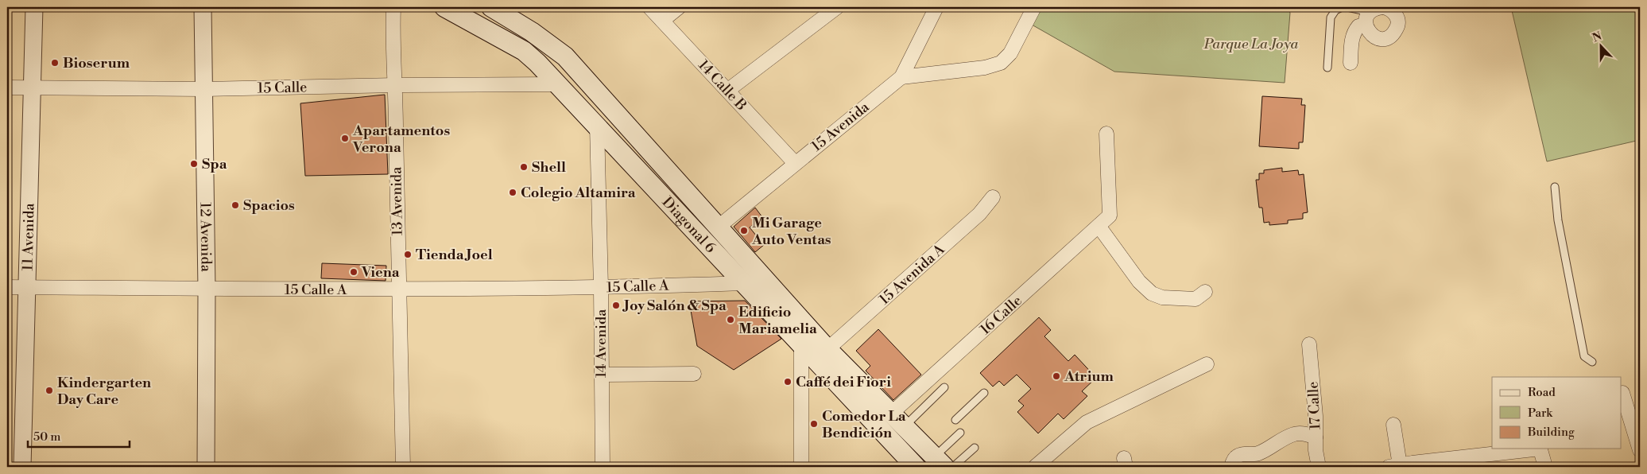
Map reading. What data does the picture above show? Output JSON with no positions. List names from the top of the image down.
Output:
{
  "streets": {
    "main road": ["Diagonal 6"],
    "street": [
      "14 Calle B",
      "15 Calle",
      "15 Avenida",
      "13 Avenida",
      "11 Avenida",
      "12 Avenida",
      "15 Avenida A",
      "15 Calle A",
      "16 Calle",
      "14 Avenida",
      "17 Calle"
    ]
  },
  "crossings": [
    ["14 Calle B", "15 Avenida"],
    ["15 Calle", "13 Avenida"],
    ["15 Calle", "Diagonal 6"],
    ["15 Calle", "11 Avenida"],
    ["15 Calle", "12 Avenida"],
    ["15 Avenida", "Diagonal 6"],
    ["13 Avenida", "15 Calle A"],
    ["Diagonal 6", "15 Avenida A"],
    ["Diagonal 6", "15 Calle A"],
    ["Diagonal 6", "16 Calle"],
    ["Diagonal 6", "14 Avenida"],
    ["11 Avenida", "15 Calle A"],
    ["12 Avenida", "15 Calle A"],
    ["15 Calle A", "14 Avenida"]
  ],
  "parks": ["Parque La Joya"],
  "places": [
    "Bioserum",
    "Apartamentos Verona",
    "Spa",
    "Shell",
    "Colegio Altamira",
    "Spacios",
    "Mi Garage Auto Ventas",
    "Tienda Joel",
    "Viena",
    "Joy Salón & Spa",
    "Edificio Mariamelia",
    "Atrium",
    "Caffé dei Fiori",
    "Kindergarten Day Care",
    "Comedor La Bendición"
  ],
  "legend": ["Road", "Park", "Building"],
  "scale_bar": "50 m",
  "north": "top"
}
